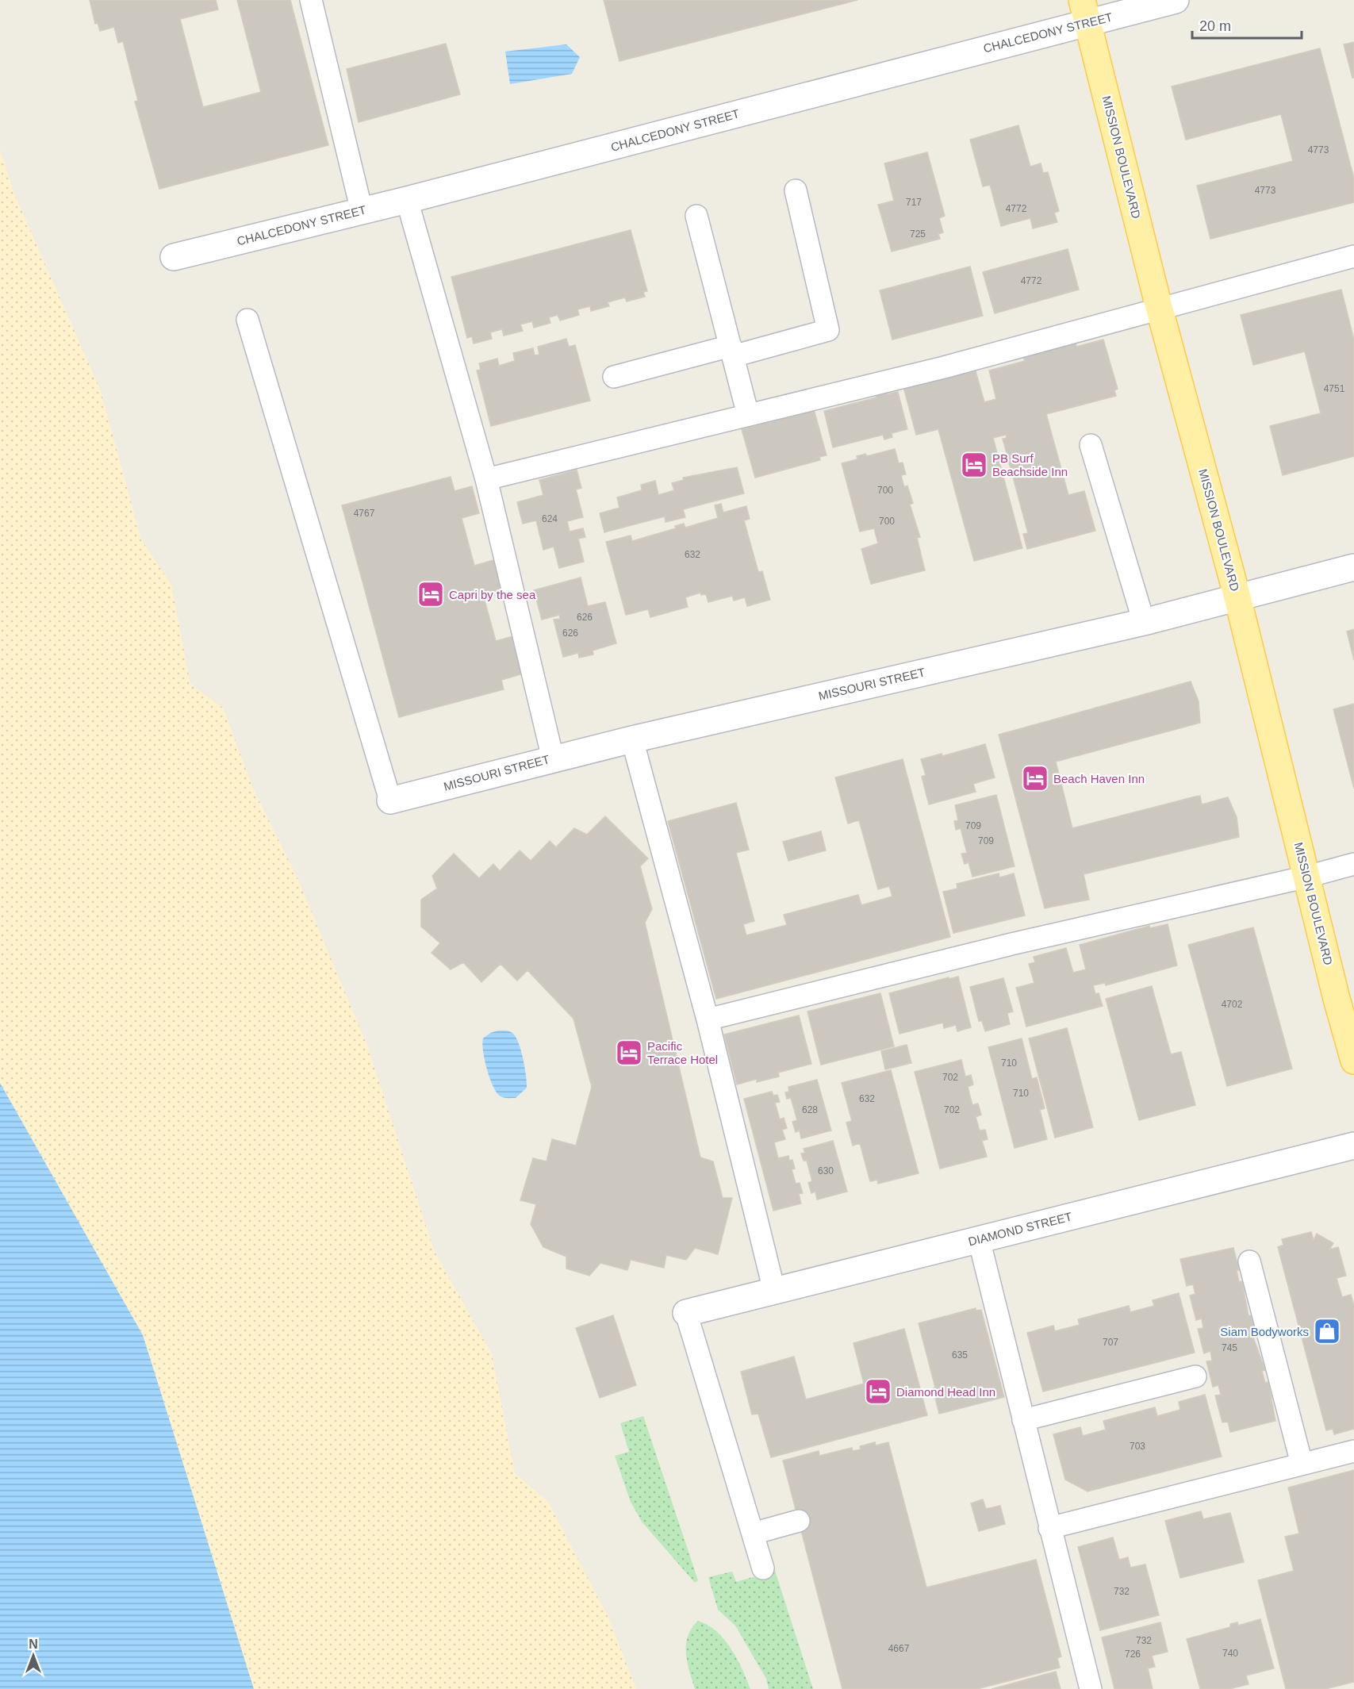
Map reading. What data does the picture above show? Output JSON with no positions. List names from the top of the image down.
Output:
{
  "streets": {
    "main road": ["MISSION BOULEVARD"],
    "street": ["CHALCEDONY STREET", "MISSOURI STREET", "DIAMOND STREET"]
  },
  "crossings": [
    ["CHALCEDONY STREET", "MISSION BOULEVARD"],
    ["MISSION BOULEVARD", "MISSOURI STREET"]
  ],
  "places": {
    "hotel": [
      "PB Surf Beachside Inn",
      "Capri by the sea",
      "Beach Haven Inn",
      "Pacific Terrace Hotel",
      "Diamond Head Inn"
    ],
    "shop": ["Siam Bodyworks"]
  },
  "house_numbers": [
    "4773",
    "4773",
    "717",
    "4772",
    "725",
    "4772",
    "4751",
    "700",
    "4767",
    "624",
    "700",
    "632",
    "626",
    "626",
    "709",
    "709",
    "4702",
    "710",
    "702",
    "710",
    "632",
    "628",
    "702",
    "630",
    "707",
    "745",
    "635",
    "703",
    "732",
    "732",
    "4667",
    "740",
    "726"
  ],
  "scale_bar": "20 m",
  "north": "top"
}
